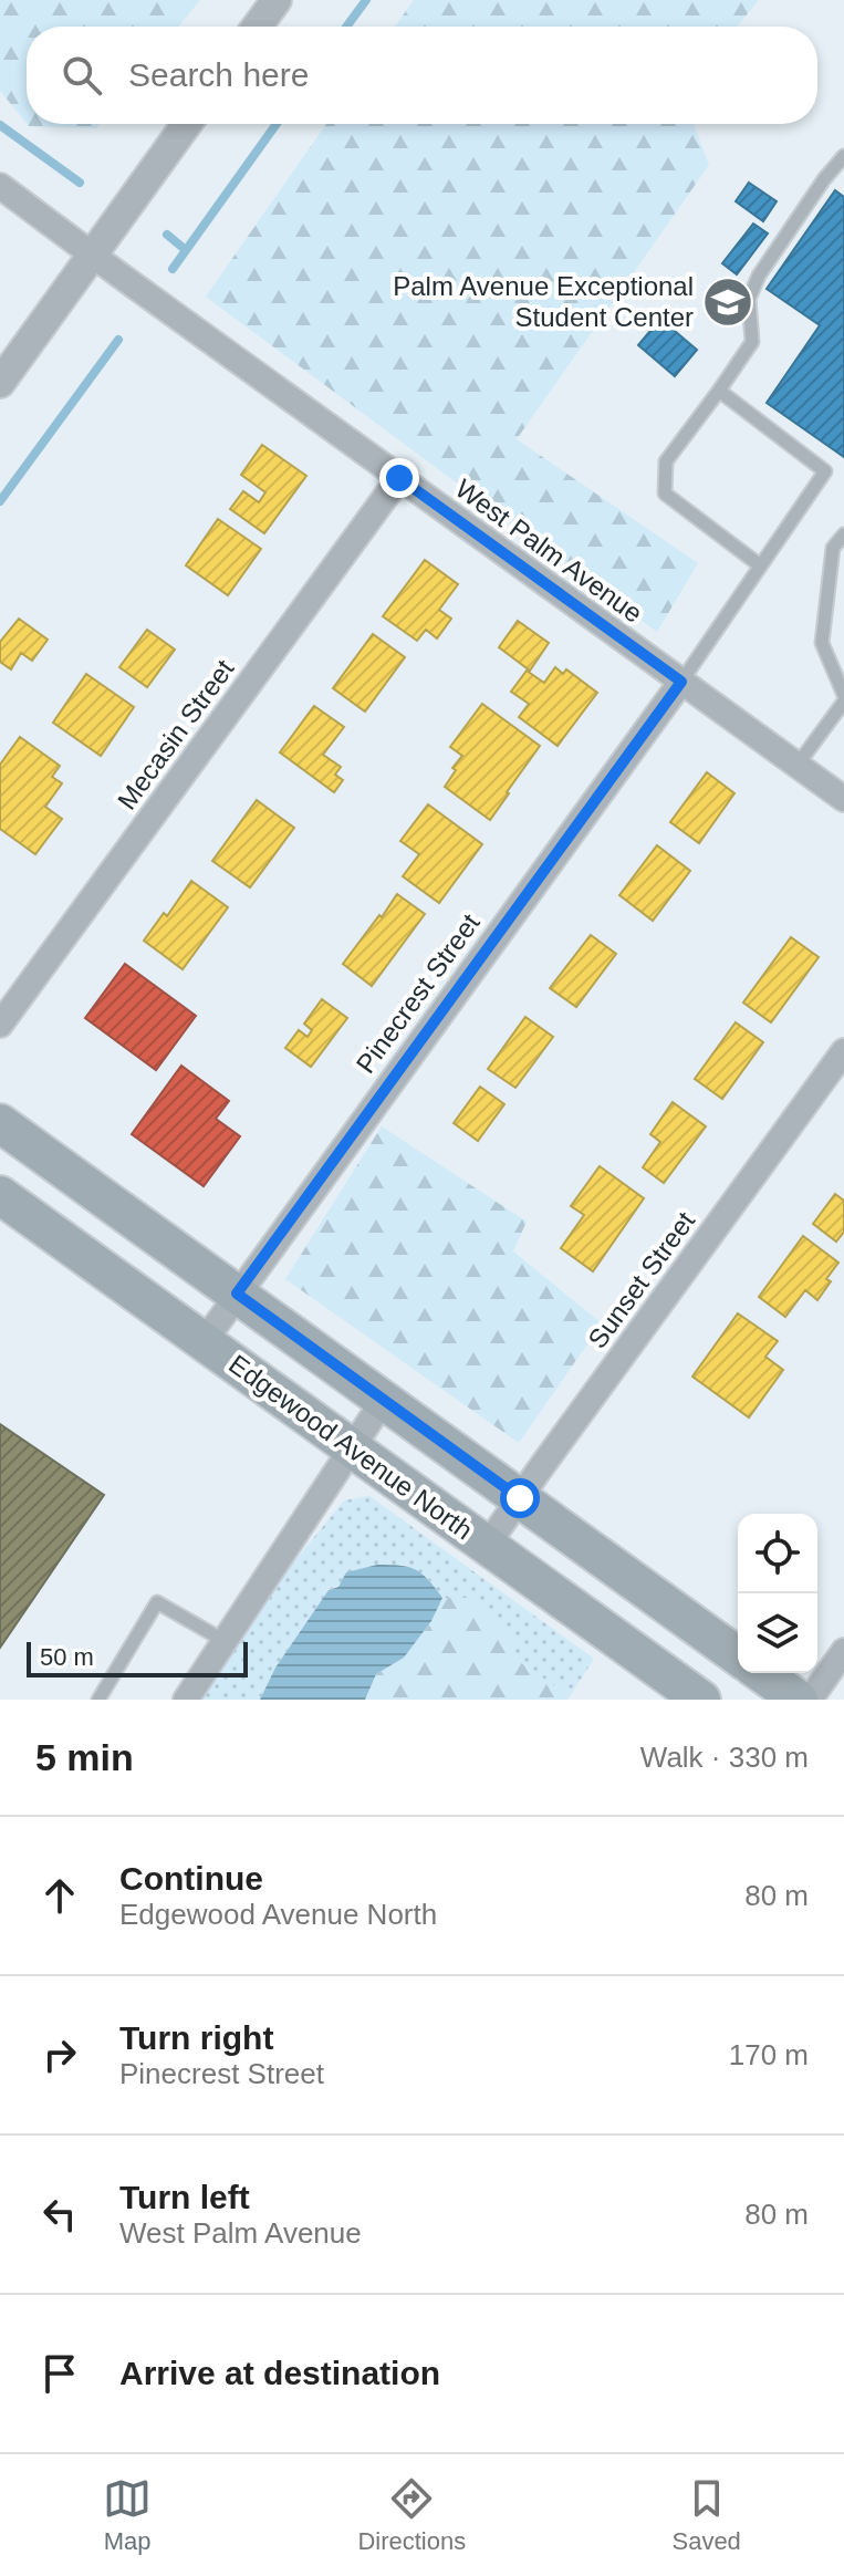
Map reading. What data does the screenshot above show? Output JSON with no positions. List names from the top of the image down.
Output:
{
  "streets": {
    "main road": ["Edgewood Avenue North"],
    "street": [
      "West Palm Avenue",
      "Mecasin Street",
      "Pinecrest Street",
      "Sunset Street"
    ]
  },
  "crossings": [
    ["West Palm Avenue", "Mecasin Street"],
    ["West Palm Avenue", "Pinecrest Street"],
    ["Pinecrest Street", "Edgewood Avenue North"],
    ["Sunset Street", "Edgewood Avenue North"]
  ],
  "places": {
    "school or university": ["Palm Avenue Exceptional Student Center"]
  },
  "scale_bar": "50 m",
  "page": {
    "search": "Search here",
    "scale": "50 m",
    "heading": ["5 min", "Walk · 330 m"],
    "list": [
      ["Continue", "Edgewood Avenue North", "80 m"],
      ["Turn right", "Pinecrest Street", "170 m"],
      ["Turn left", "West Palm Avenue", "80 m"],
      "Arrive at destination"
    ],
    "nav": ["Map", "Directions", "Saved"]
  }
}
